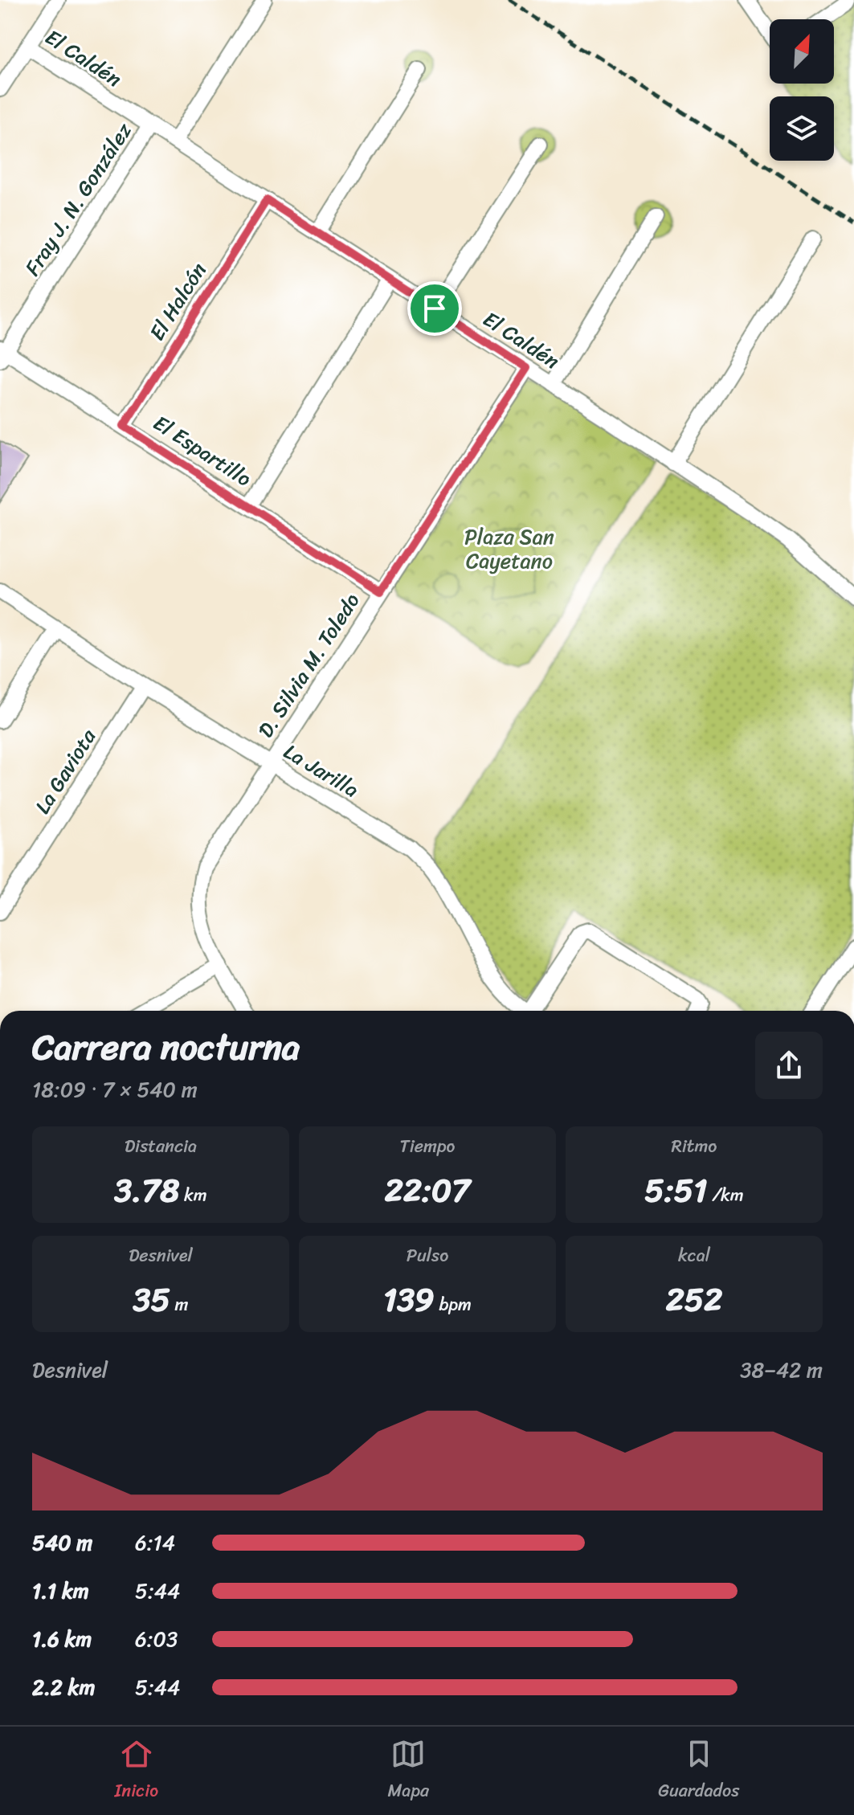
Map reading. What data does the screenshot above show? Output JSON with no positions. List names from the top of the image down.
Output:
{
  "streets": {
    "street": [
      "El Caldén",
      "Fray J. N. González",
      "El Halcón",
      "El Espartillo",
      "D. Silvia M. Toledo",
      "La Jarilla",
      "La Gaviota"
    ]
  },
  "crossings": [
    ["El Caldén", "Fray J. N. González"],
    ["El Caldén", "El Halcón"],
    ["El Caldén", "D. Silvia M. Toledo"],
    ["Fray J. N. González", "El Espartillo"],
    ["El Halcón", "El Espartillo"],
    ["El Espartillo", "D. Silvia M. Toledo"],
    ["D. Silvia M. Toledo", "La Jarilla"],
    ["La Jarilla", "La Gaviota"]
  ],
  "parks": ["Plaza San Cayetano"],
  "north": "top right",
  "page": {
    "heading": ["Carrera nocturna", "18:09 · 7 × 540 m"],
    "stats": [
      ["Distancia", "3.78 km"],
      ["Tiempo", "22:07"],
      ["Ritmo", "5:51 /km"],
      ["Desnivel", "35 m"],
      ["Pulso", "139 bpm"],
      ["kcal", "252"]
    ],
    "chart": ["Desnivel", "38–42 m"],
    "list": [
      {
        "name": "540 m",
        "note": "6:14"
      },
      {
        "name": "1.1 km",
        "note": "5:44"
      },
      {
        "name": "1.6 km",
        "note": "6:03"
      },
      {
        "name": "2.2 km",
        "note": "5:44"
      }
    ],
    "tabs": ["Inicio", "Mapa", "Guardados"]
  }
}
